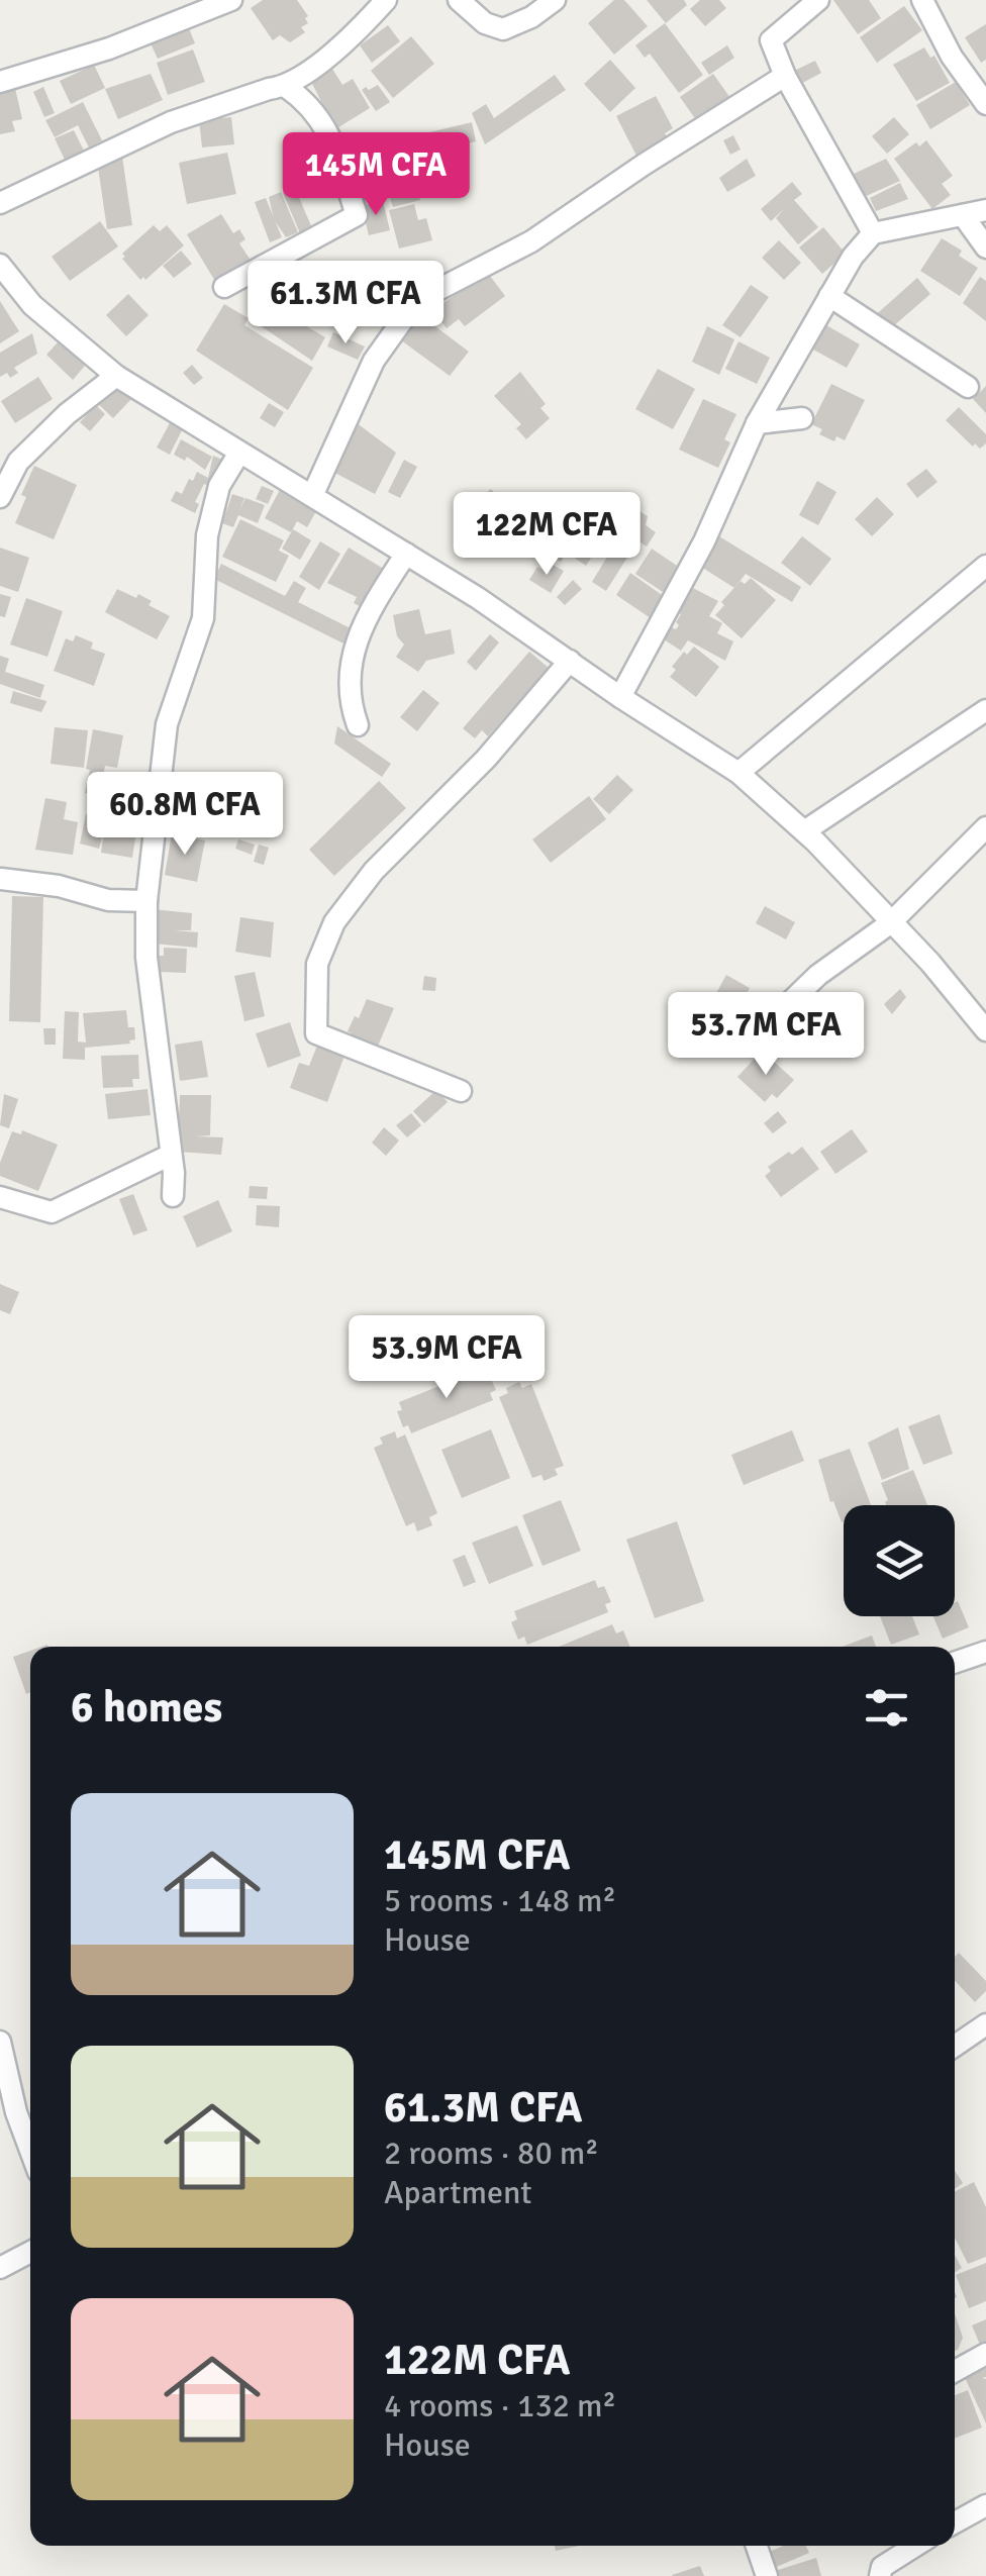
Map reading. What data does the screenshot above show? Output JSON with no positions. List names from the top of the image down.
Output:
{
  "page": {
    "price": [
      "145M CFA",
      "61.3M CFA",
      "122M CFA",
      "60.8M CFA",
      "53.7M CFA",
      "53.9M CFA"
    ],
    "heading": "6 homes",
    "list": [
      {
        "name": "145M CFA",
        "note": "5 rooms · 148 m² · House"
      },
      {
        "name": "61.3M CFA",
        "note": "2 rooms · 80 m² · Apartment"
      },
      {
        "name": "122M CFA",
        "note": "4 rooms · 132 m² · House"
      }
    ]
  }
}
